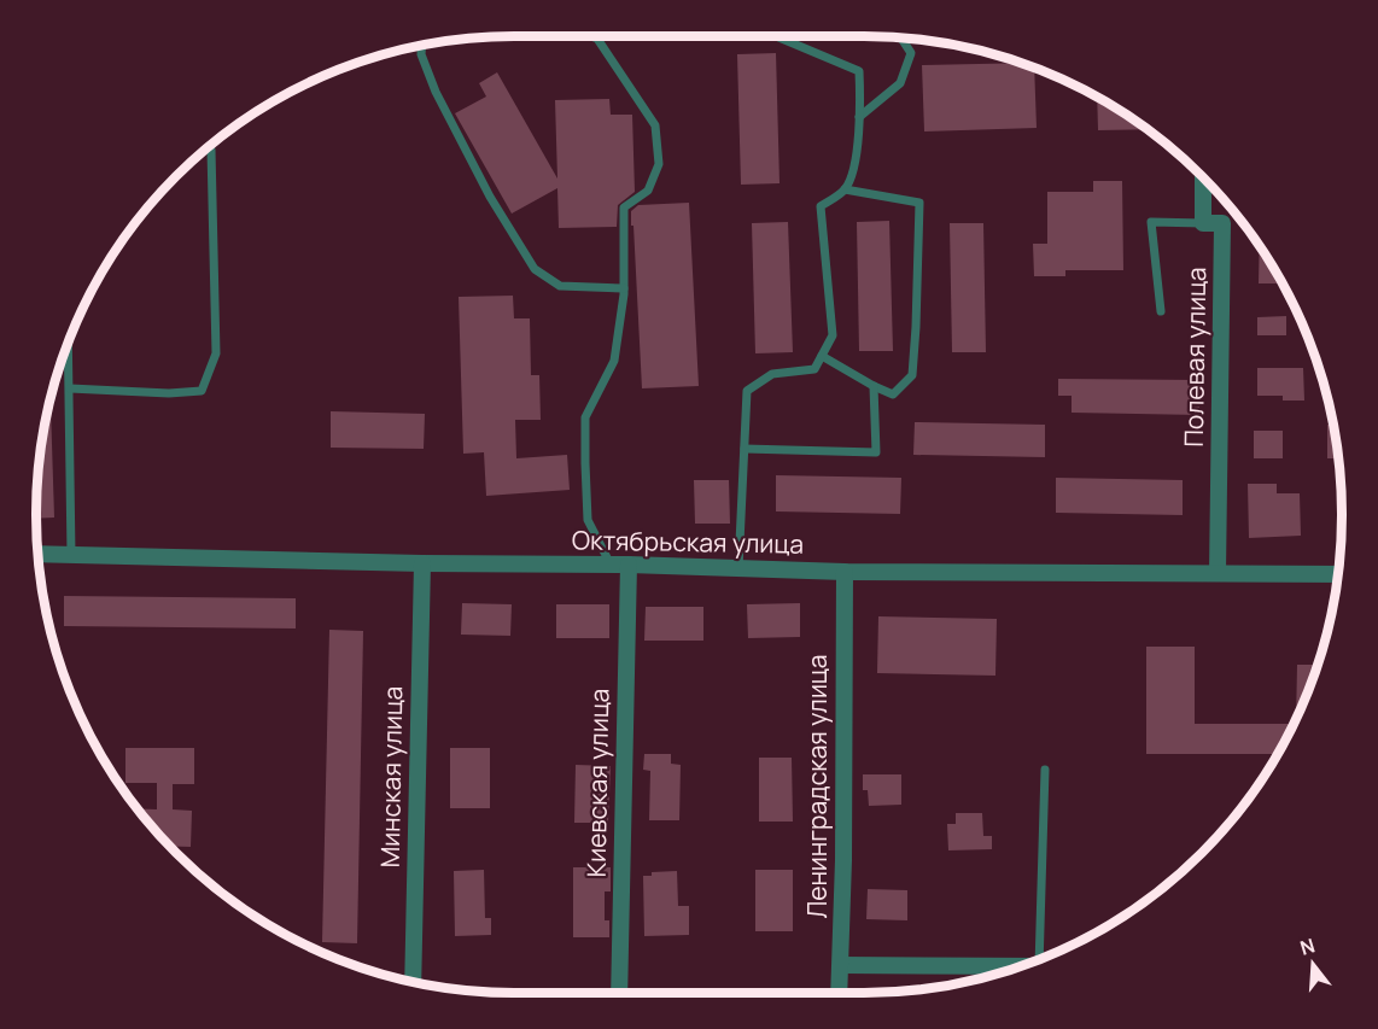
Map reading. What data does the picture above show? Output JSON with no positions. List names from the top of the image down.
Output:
{
  "streets": {
    "street": [
      "Полевая улица",
      "Октябрьская улица",
      "Минская улица",
      "Киевская улица",
      "Ленинградская улица"
    ]
  },
  "crossings": [
    ["Полевая улица", "Октябрьская улица"],
    ["Октябрьская улица", "Минская улица"],
    ["Октябрьская улица", "Киевская улица"],
    ["Октябрьская улица", "Ленинградская улица"]
  ],
  "north": "top"
}
